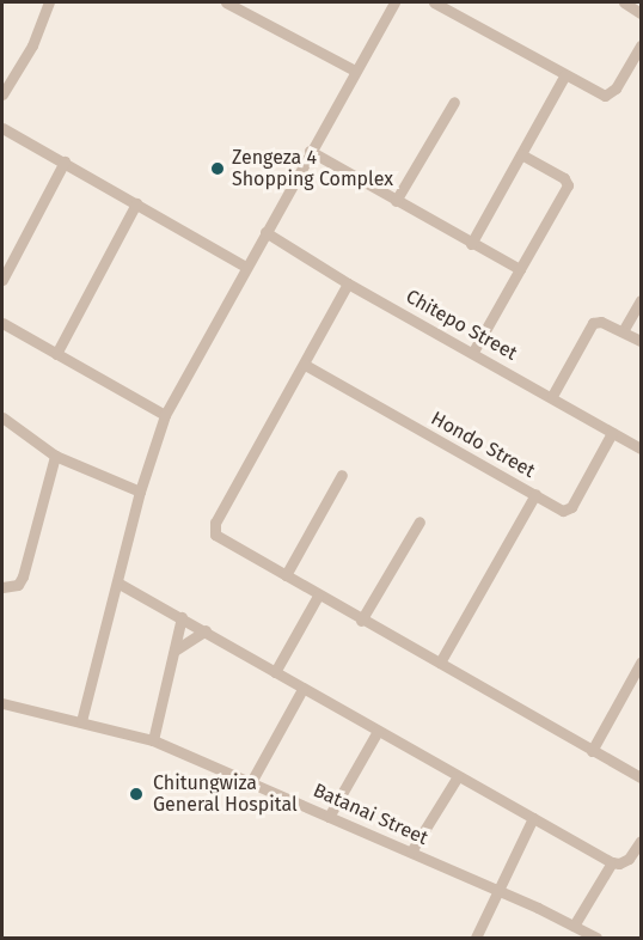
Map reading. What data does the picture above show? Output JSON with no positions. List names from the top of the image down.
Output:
{
  "streets": {
    "street": ["Chitepo Street", "Hondo Street", "Batanai Street"]
  },
  "crossings": [
    ["Chitepo Street", "Hondo Street"]
  ],
  "places": ["Zengeza 4 Shopping Complex", "Chitungwiza General Hospital"]
}
